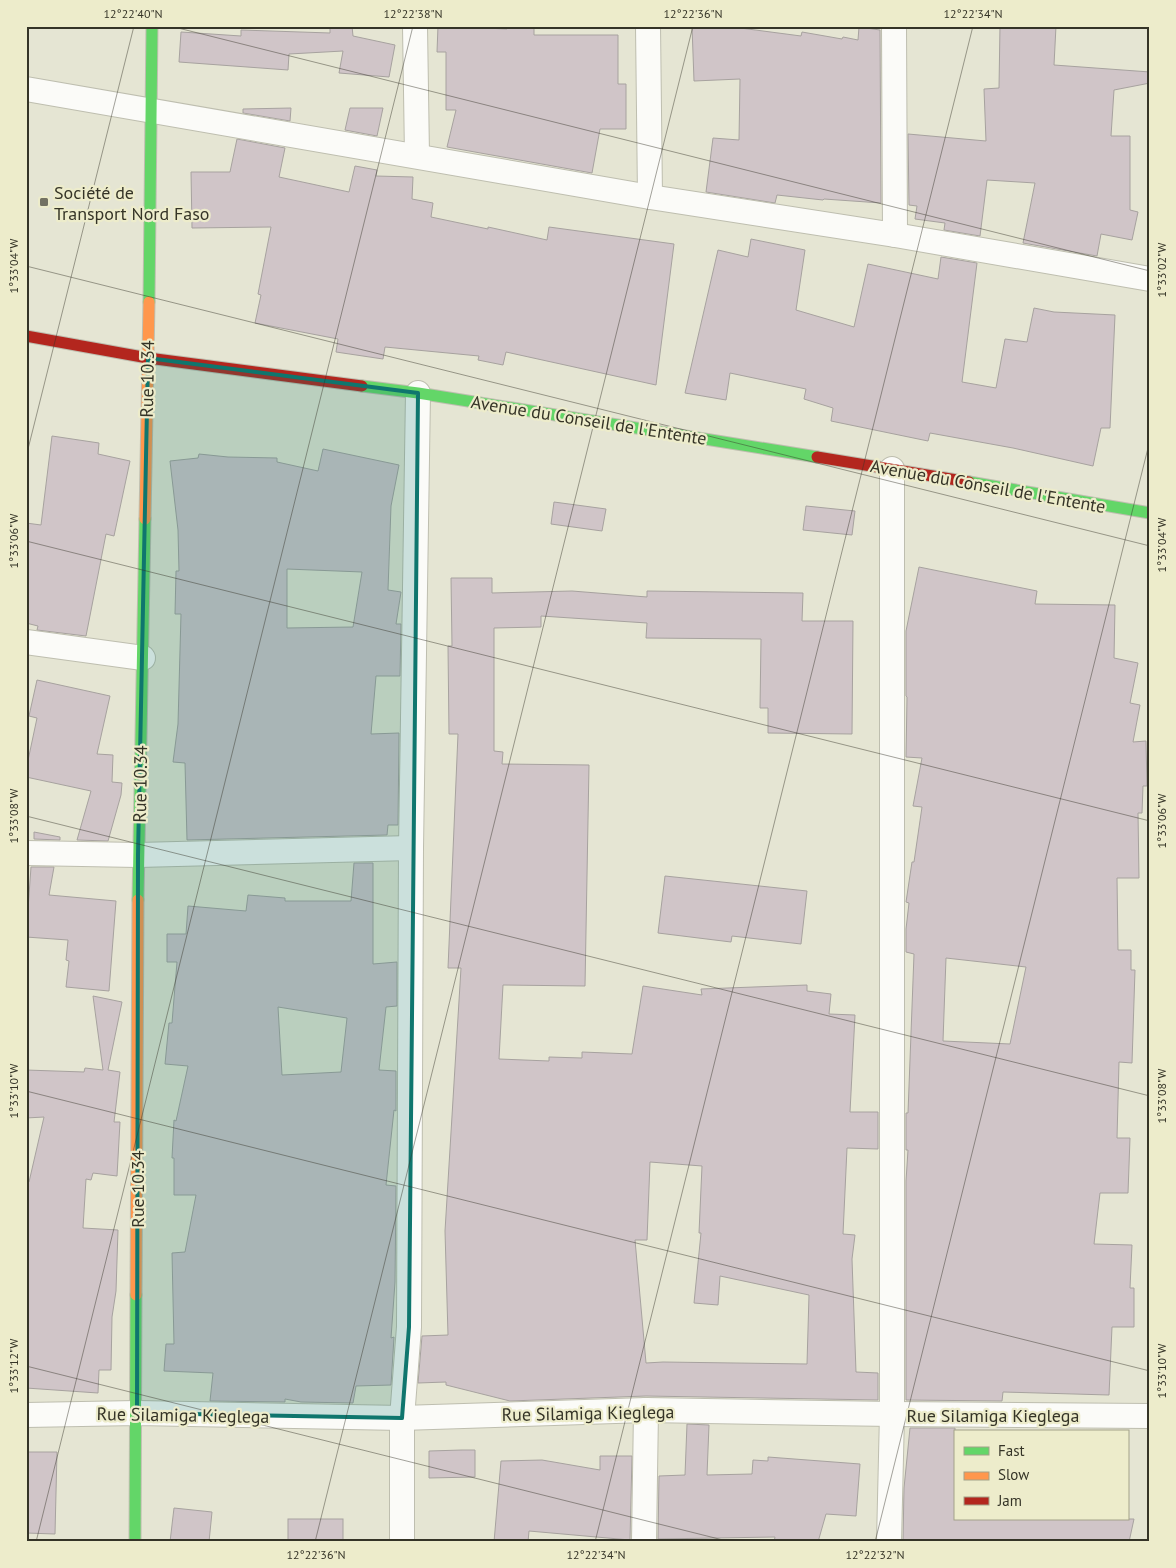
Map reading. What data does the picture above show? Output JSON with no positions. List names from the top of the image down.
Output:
{
  "streets": {
    "street": ["Rue 10.34", "Avenue du Conseil de l'Entente", "Rue Silamiga Kieglega"]
  },
  "crossings": [
    ["Rue 10.34", "Avenue du Conseil de l'Entente"],
    ["Rue 10.34", "Rue Silamiga Kieglega"]
  ],
  "places": {
    "transit": ["Société de Transport Nord Faso"]
  },
  "legend": ["Fast", "Slow", "Jam"],
  "coordinates": [
    "12°22'40\"N",
    "12°22'38\"N",
    "12°22'36\"N",
    "12°22'34\"N",
    "1°33'04\"W",
    "1°33'02\"W",
    "1°33'06\"W",
    "1°33'08\"W",
    "1°33'10\"W",
    "1°33'12\"W",
    "12°22'32\"N"
  ]
}
